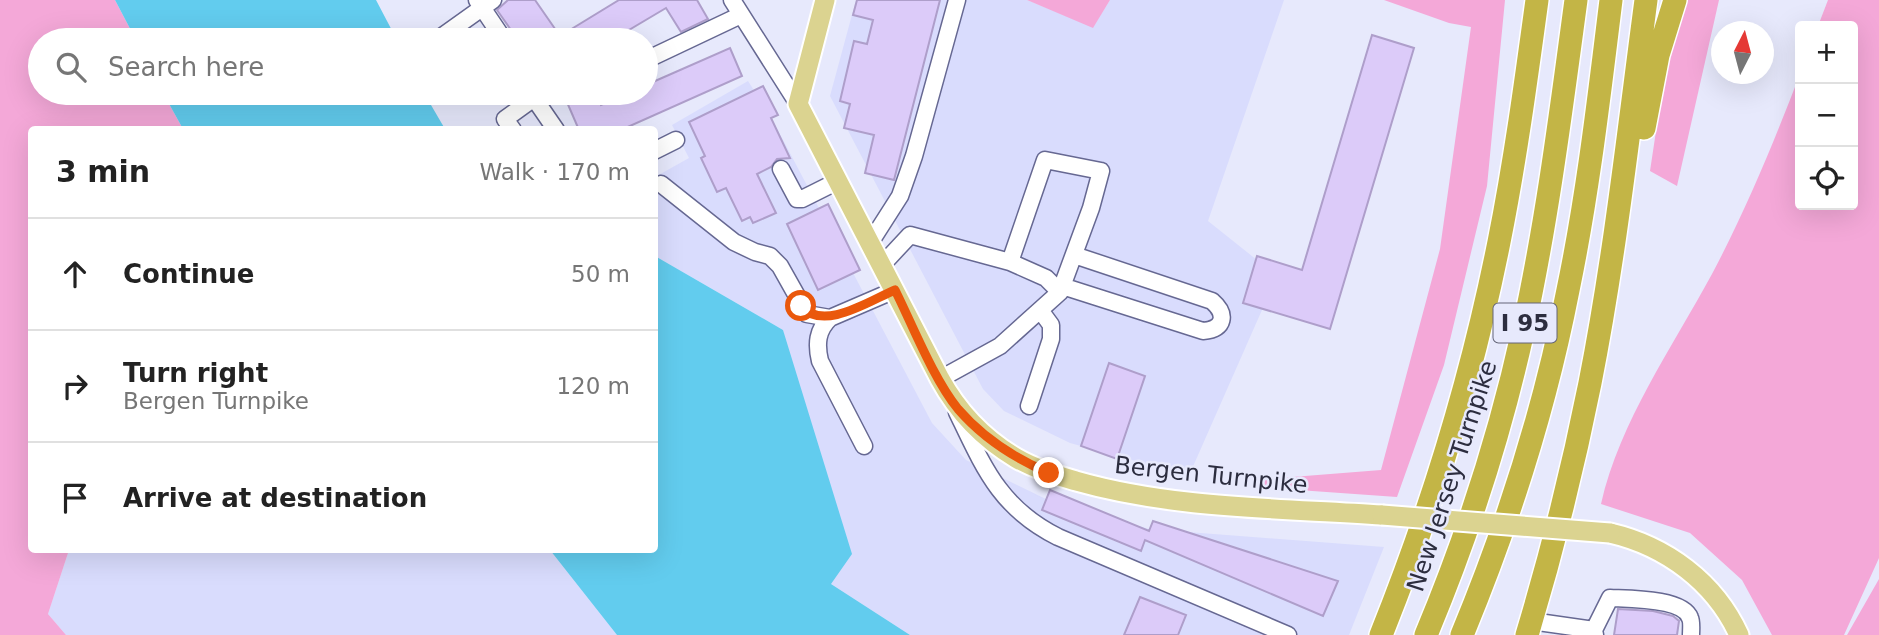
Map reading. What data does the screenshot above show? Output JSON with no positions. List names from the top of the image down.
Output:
{
  "streets": {
    "highway": ["I 95", "New Jersey Turnpike"],
    "main road": ["Bergen Turnpike"]
  },
  "north": "top",
  "page": {
    "map_buttons": ["+", "−"],
    "search": "Search here",
    "heading": ["3 min", "Walk · 170 m"],
    "list": [
      ["Continue", "50 m"],
      ["Turn right", "Bergen Turnpike", "120 m"],
      "Arrive at destination"
    ]
  }
}
